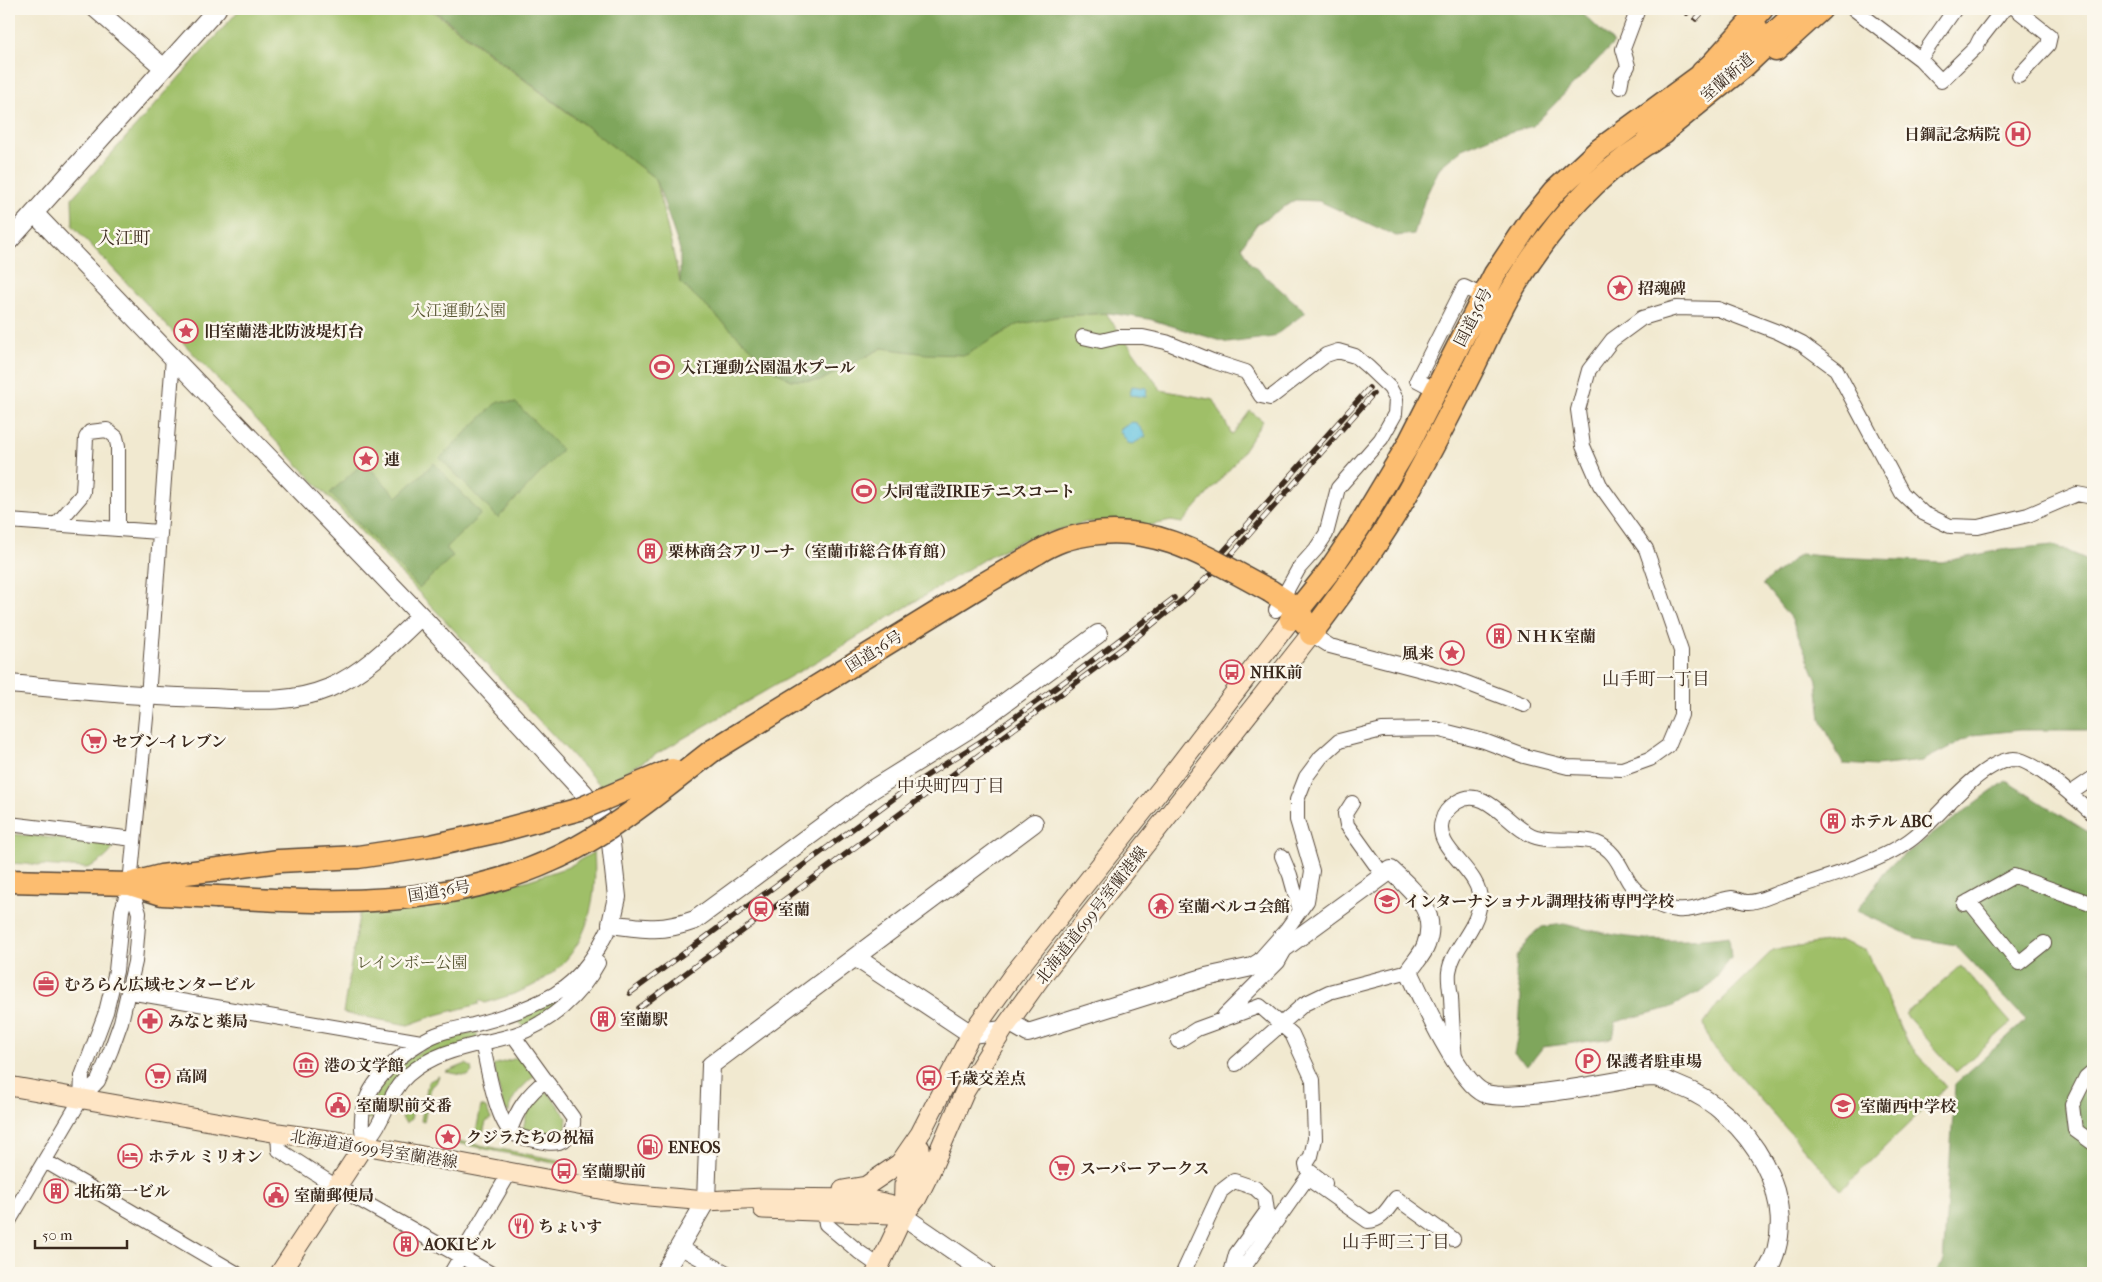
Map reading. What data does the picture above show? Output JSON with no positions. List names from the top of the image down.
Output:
{
  "streets": {
    "highway": ["室蘭新道", "国道36号"],
    "main road": ["北海道道699号室蘭港線"]
  },
  "crossings": [
    ["室蘭新道", "国道36号"],
    ["国道36号", "北海道道699号室蘭港線"]
  ],
  "districts": [
    "入江町",
    "山手町一丁目",
    "中央町四丁目",
    "山手町三丁目"
  ],
  "parks": ["入江運動公園", "レインボー公園"],
  "places": {
    "hospital": ["日鋼記念病院"],
    "place": [
      "招魂碑",
      "旧室蘭港北防波堤灯台",
      "連",
      "風来",
      "クジラたちの祝福"
    ],
    "sports": ["入江運動公園温水プール", "大同電設IRIEテニスコート"],
    "building": [
      "栗林商会アリーナ（室蘭市総合体育館）",
      "ＮＨＫ室蘭",
      "ホテル ABC",
      "室蘭駅",
      "北拓第一ビル",
      "AOKIビル"
    ],
    "bus stop": ["NHK前", "千歳交差点", "室蘭駅前"],
    "supermarket": ["セブン-イレブン", "高岡", "スーパー アークス"],
    "school or university": ["インターナショナル調理技術専門学校", "室蘭西中学校"],
    "temple": ["室蘭ベルコ会館"],
    "station": ["室蘭"],
    "office": ["むろらん広域センタービル"],
    "pharmacy": ["みなと薬局"],
    "parking": ["保護者駐車場"],
    "museum": ["港の文学館"],
    "public building": ["室蘭駅前交番", "室蘭郵便局"],
    "fuel station": ["ENEOS"],
    "hotel": ["ホテル ミリオン"],
    "restaurant": ["ちょいす"]
  },
  "scale_bar": "50 m"
}
